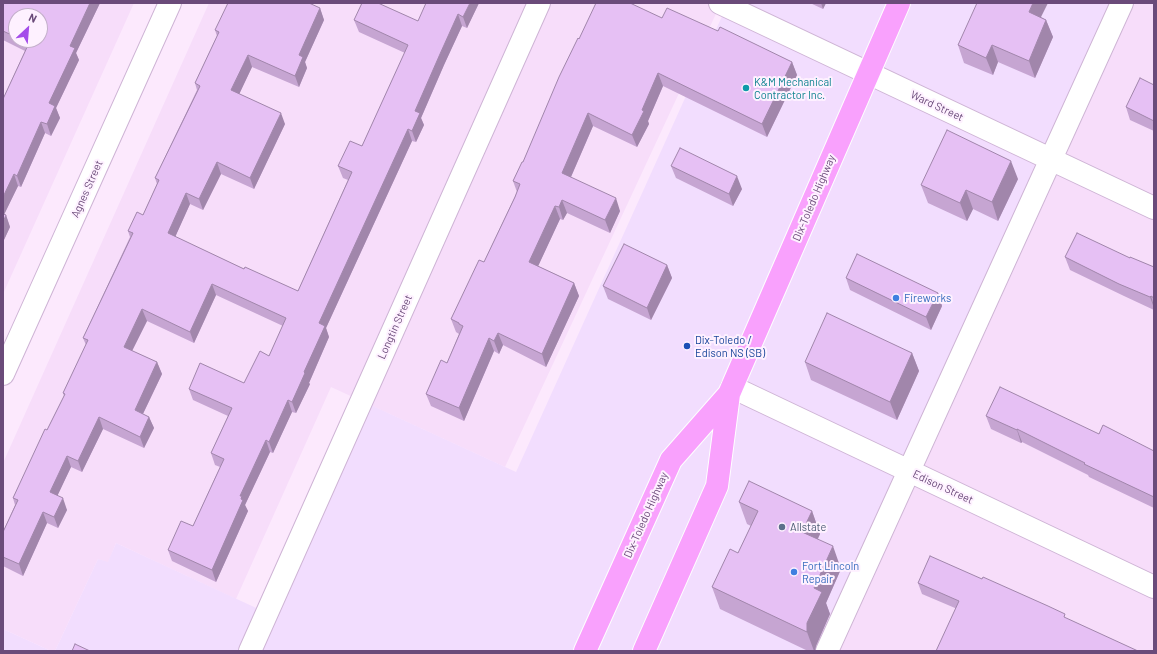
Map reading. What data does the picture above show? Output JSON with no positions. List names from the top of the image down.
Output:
{
  "streets": {
    "main road": ["Dix-Toledo Highway"],
    "street": [
      "Ward Street",
      "Agnes Street",
      "Longtin Street",
      "Edison Street"
    ]
  },
  "crossings": [
    ["Ward Street", "Dix-Toledo Highway"],
    ["Dix-Toledo Highway", "Edison Street"]
  ],
  "places": [
    "K&M Mechanical Contractor Inc.",
    "Fireworks",
    "Dix-Toledo / Edison NS (SB)",
    "Allstate",
    "Fort Lincoln Repair"
  ],
  "north": "top right"
}
